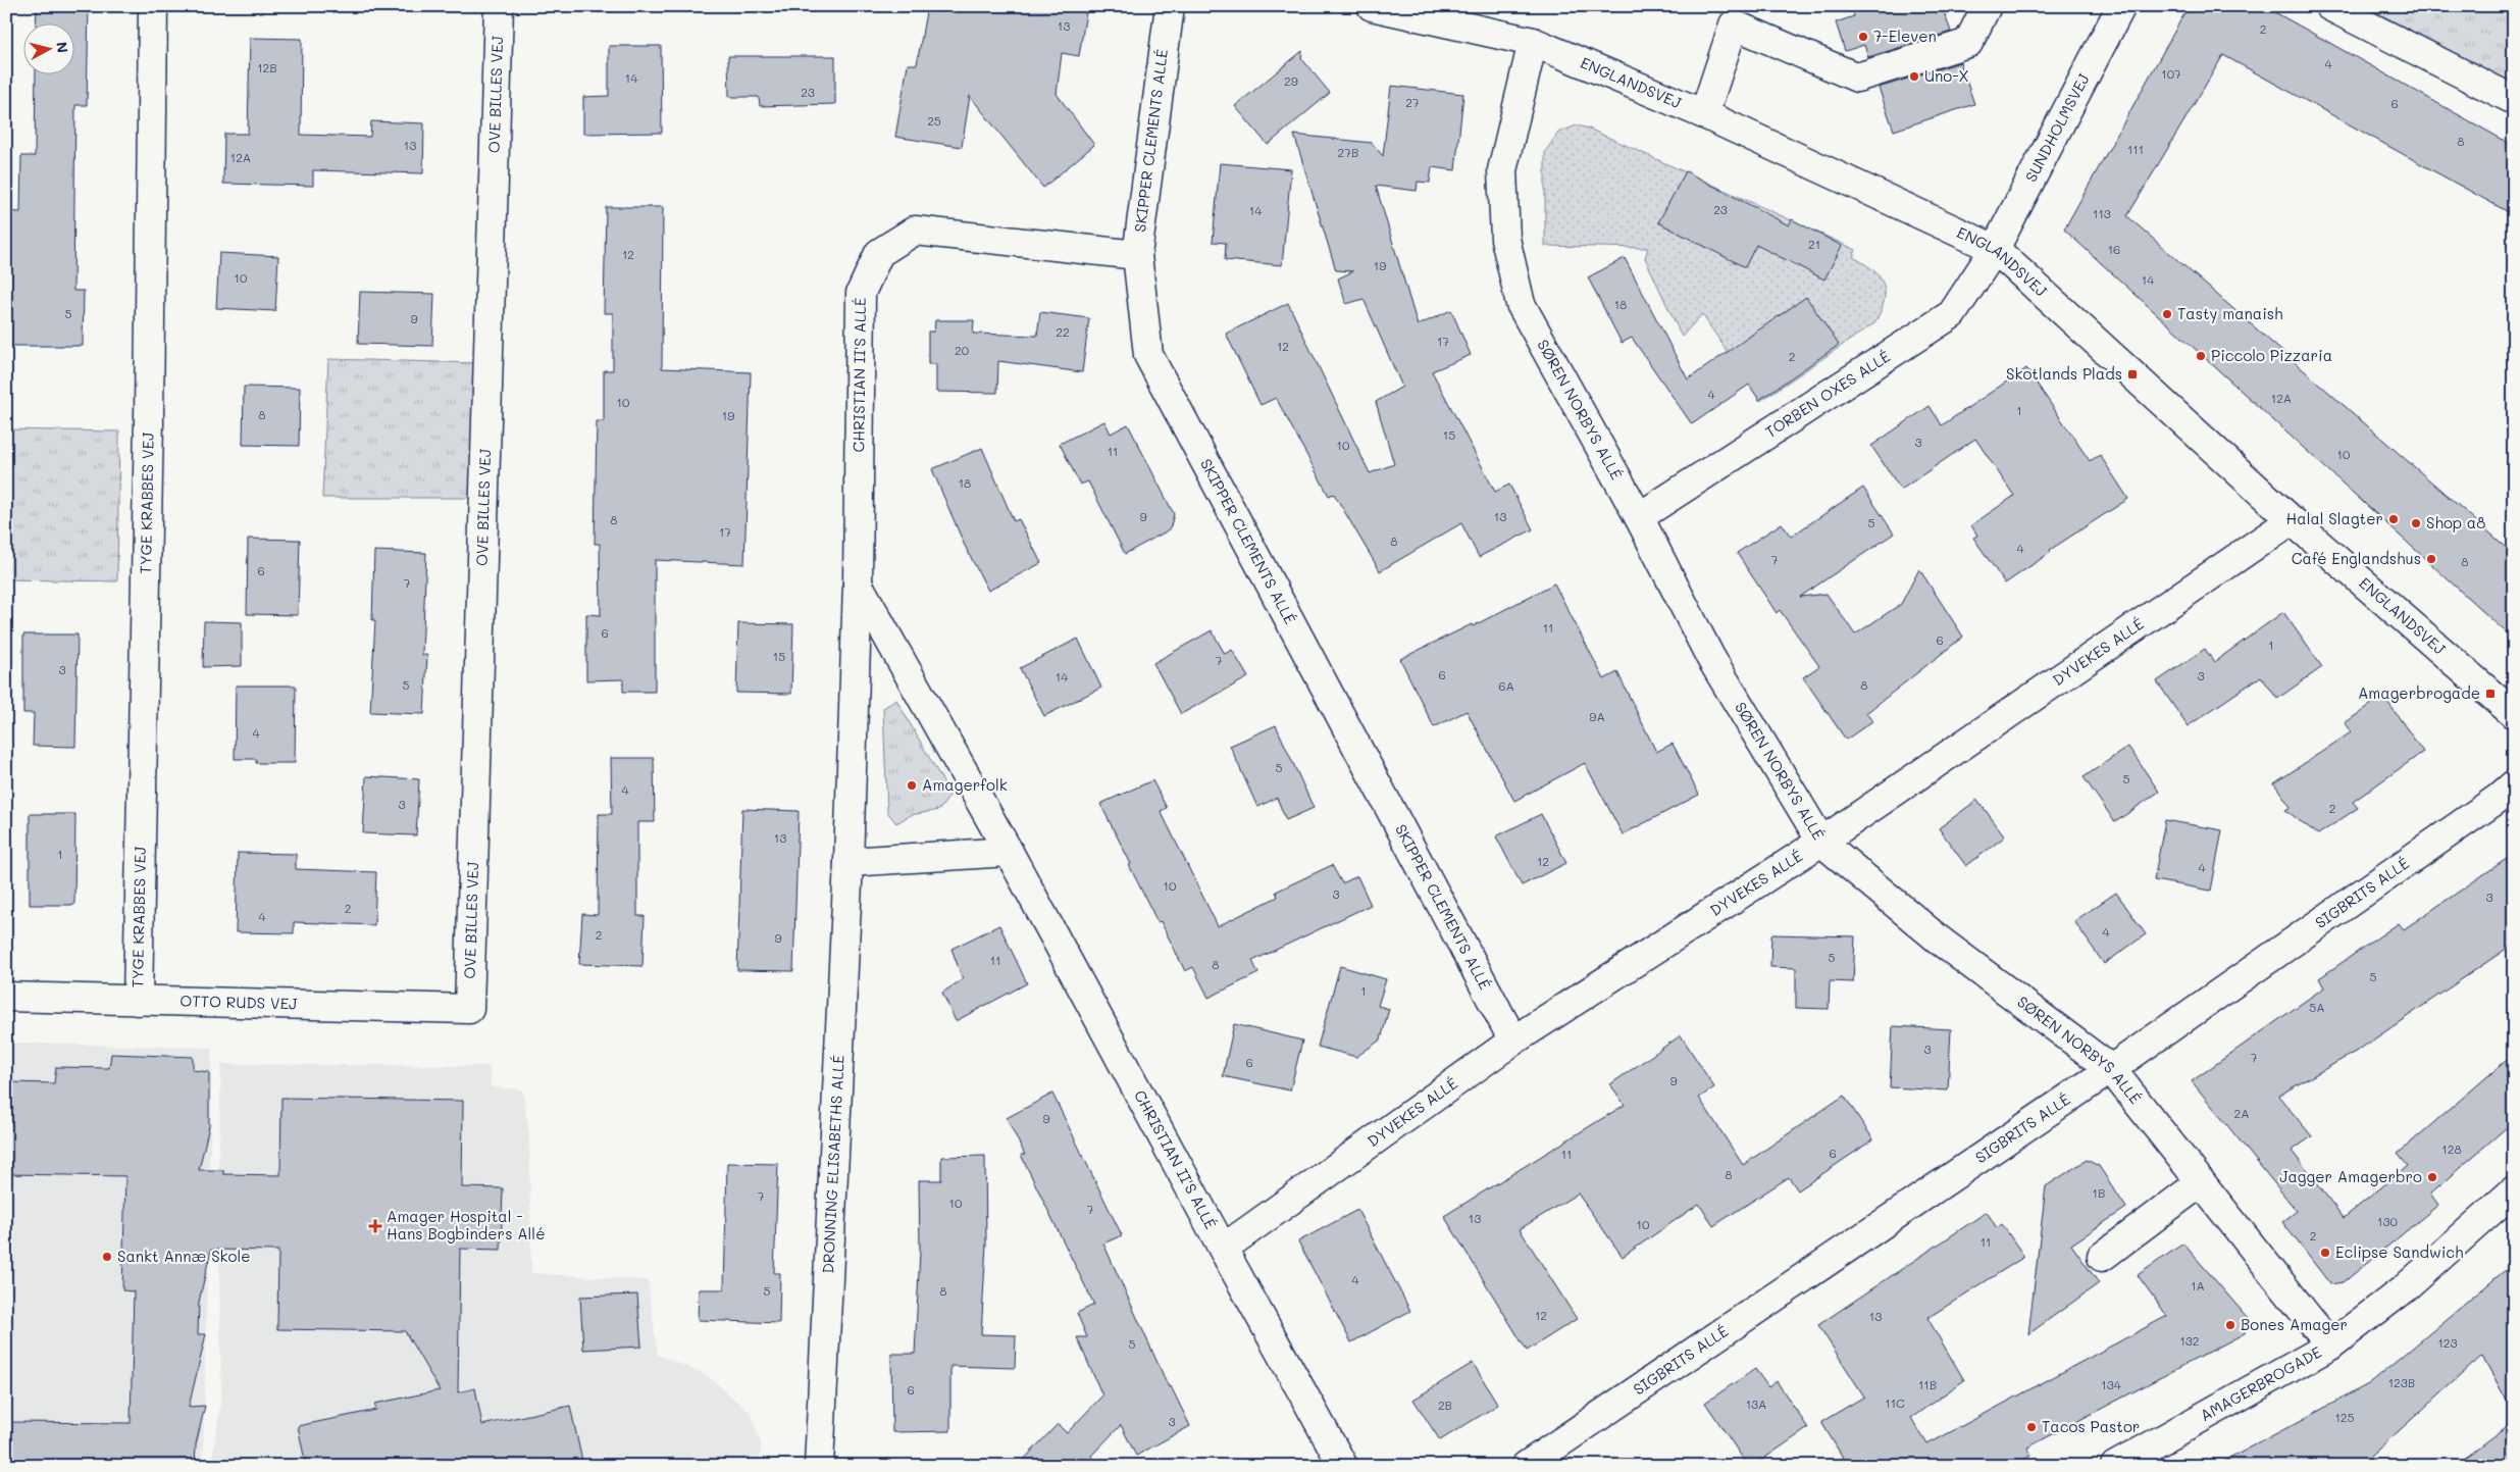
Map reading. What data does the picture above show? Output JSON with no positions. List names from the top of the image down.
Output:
{
  "streets": {
    "street": [
      "ENGLANDSVEJ",
      "OVE BILLES VEJ",
      "SUNDHOLMSVEJ",
      "SKIPPER CLEMENTS ALLÉ",
      "CHRISTIAN II'S ALLÉ",
      "TORBEN OXES ALLÉ",
      "SØREN NORBYS ALLÉ",
      "TYGE KRABBES VEJ",
      "DYVEKES ALLÉ",
      "SIGBRITS ALLÉ",
      "OTTO RUDS VEJ",
      "DRONNING ELISABETHS ALLÉ",
      "AMAGERBROGADE"
    ]
  },
  "crossings": [
    ["ENGLANDSVEJ", "SUNDHOLMSVEJ"],
    ["ENGLANDSVEJ", "TORBEN OXES ALLÉ"],
    ["ENGLANDSVEJ", "SØREN NORBYS ALLÉ"],
    ["ENGLANDSVEJ", "DYVEKES ALLÉ"],
    ["OVE BILLES VEJ", "OTTO RUDS VEJ"],
    ["SUNDHOLMSVEJ", "TORBEN OXES ALLÉ"],
    ["SKIPPER CLEMENTS ALLÉ", "CHRISTIAN II'S ALLÉ"],
    ["SKIPPER CLEMENTS ALLÉ", "DYVEKES ALLÉ"],
    ["CHRISTIAN II'S ALLÉ", "DYVEKES ALLÉ"],
    ["CHRISTIAN II'S ALLÉ", "DRONNING ELISABETHS ALLÉ"],
    ["TORBEN OXES ALLÉ", "SØREN NORBYS ALLÉ"],
    ["SØREN NORBYS ALLÉ", "DYVEKES ALLÉ"],
    ["SØREN NORBYS ALLÉ", "SIGBRITS ALLÉ"],
    ["SØREN NORBYS ALLÉ", "AMAGERBROGADE"],
    ["TYGE KRABBES VEJ", "OTTO RUDS VEJ"]
  ],
  "places": {
    "other": [
      "7-Eleven",
      "Uno-X",
      "Tasty manaish",
      "Piccolo Pizzaria",
      "Halal Slagter",
      "Shop a8",
      "Café Englandshus",
      "Amagerfolk",
      "Jagger Amagerbro",
      "Eclipse Sandwich",
      "Sankt Annæ Skole",
      "Bones Amager",
      "Tacos Pastor"
    ],
    "transit": ["Skotlands Plads", "Amagerbrogade"],
    "health": ["Amager Hospital - Hans Bogbinders Allé"]
  },
  "house_numbers": [
    "13",
    "2",
    "4",
    "12B",
    "107",
    "14",
    "29",
    "23",
    "27",
    "6",
    "25",
    "8",
    "13",
    "111",
    "27B",
    "12A",
    "23",
    "14",
    "113",
    "21",
    "16",
    "12",
    "19",
    "10",
    "14",
    "18",
    "5",
    "9",
    "22",
    "17",
    "12",
    "20",
    "2",
    "4",
    "12A",
    "10",
    "1",
    "8",
    "19",
    "15",
    "3",
    "10",
    "11",
    "10",
    "18",
    "9",
    "13",
    "8",
    "5",
    "17",
    "8",
    "4",
    "7",
    "8",
    "6",
    "7",
    "11",
    "6",
    "6",
    "1",
    "15",
    "7",
    "3",
    "6",
    "3",
    "14",
    "5",
    "8",
    "6A",
    "9A",
    "4",
    "5",
    "5",
    "4",
    "3",
    "2",
    "13",
    "1",
    "12",
    "4",
    "10",
    "3",
    "3",
    "2",
    "4",
    "4",
    "2",
    "9",
    "5",
    "11",
    "8",
    "5",
    "1",
    "5A",
    "3",
    "7",
    "6",
    "9",
    "2A",
    "9",
    "128",
    "6",
    "11",
    "8",
    "1B",
    "7",
    "10",
    "7",
    "13",
    "130",
    "10",
    "2",
    "11",
    "4",
    "1A",
    "5",
    "8",
    "12",
    "13",
    "132",
    "123",
    "5",
    "123B",
    "11B",
    "134",
    "6",
    "11C",
    "13A",
    "2B",
    "125",
    "3"
  ],
  "north": "right"
}
